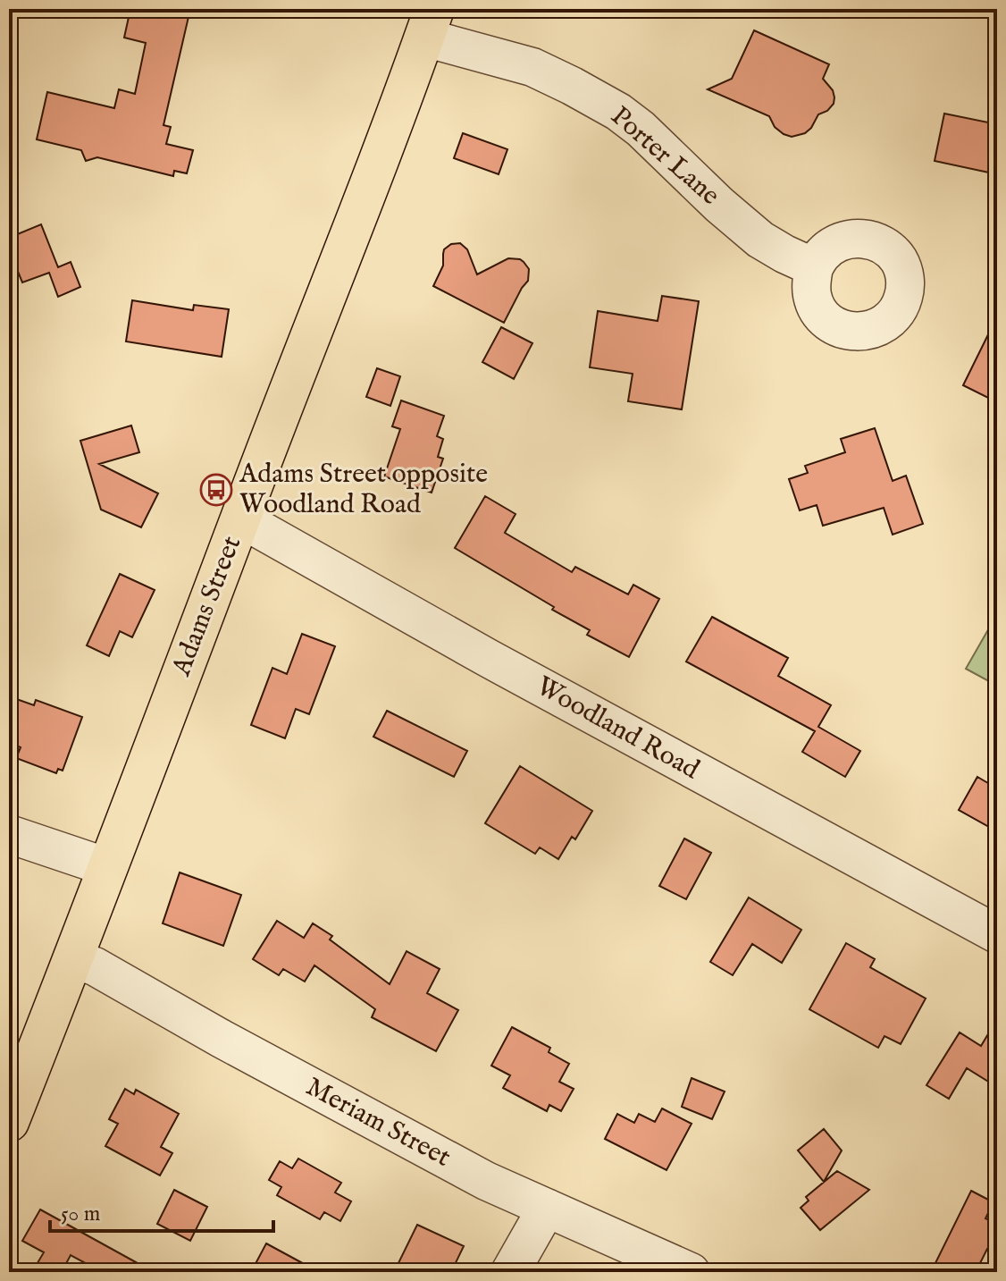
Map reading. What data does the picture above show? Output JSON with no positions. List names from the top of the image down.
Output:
{
  "streets": {
    "main road": ["Adams Street"],
    "street": ["Porter Lane", "Woodland Road", "Meriam Street"]
  },
  "crossings": [
    ["Porter Lane", "Adams Street"],
    ["Adams Street", "Woodland Road"],
    ["Adams Street", "Meriam Street"]
  ],
  "places": {
    "bus stop": ["Adams Street opposite Woodland Road"]
  },
  "scale_bar": "50 m"
}
